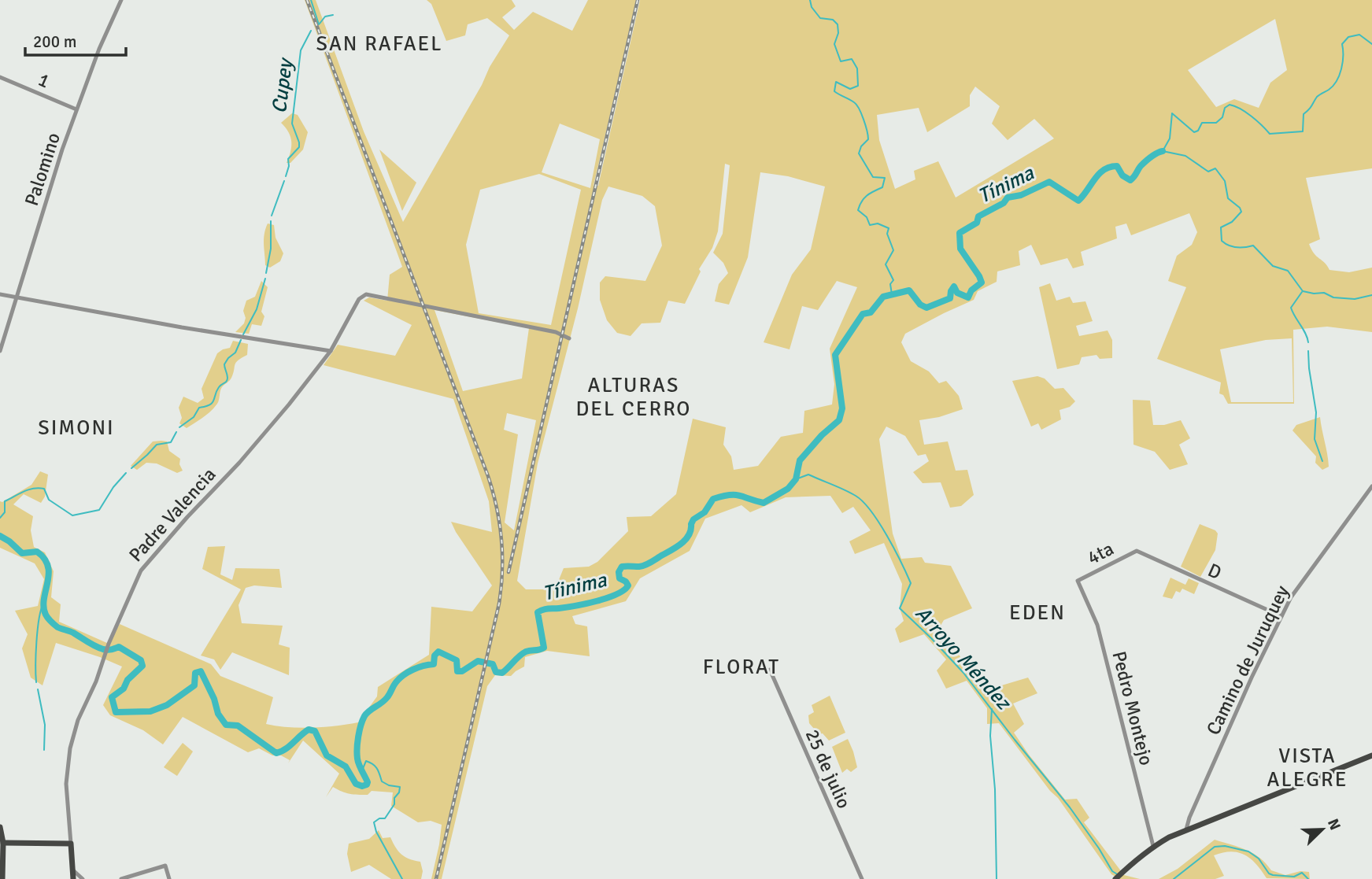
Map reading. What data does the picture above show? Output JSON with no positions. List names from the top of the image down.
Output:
{
  "streets": {
    "main road": ["Padre Valencia"],
    "street": [
      "1",
      "Palomino",
      "4ta",
      "D",
      "Camino de Juruquey",
      "Pedro Montejo",
      "25 de julio"
    ]
  },
  "crossings": [
    ["1", "Palomino"],
    ["4ta", "D"],
    ["4ta", "Pedro Montejo"],
    ["D", "Camino de Juruquey"]
  ],
  "districts": [
    "SAN RAFAEL",
    "ALTURAS DEL CERRO",
    "SIMONI",
    "EDEN",
    "FLORAT",
    "VISTA ALEGRE"
  ],
  "water": [
    "Cupey",
    "Tínima",
    "Tíinima",
    "Arroyo Méndez"
  ],
  "scale_bar": "200 m",
  "north": "top right"
}
